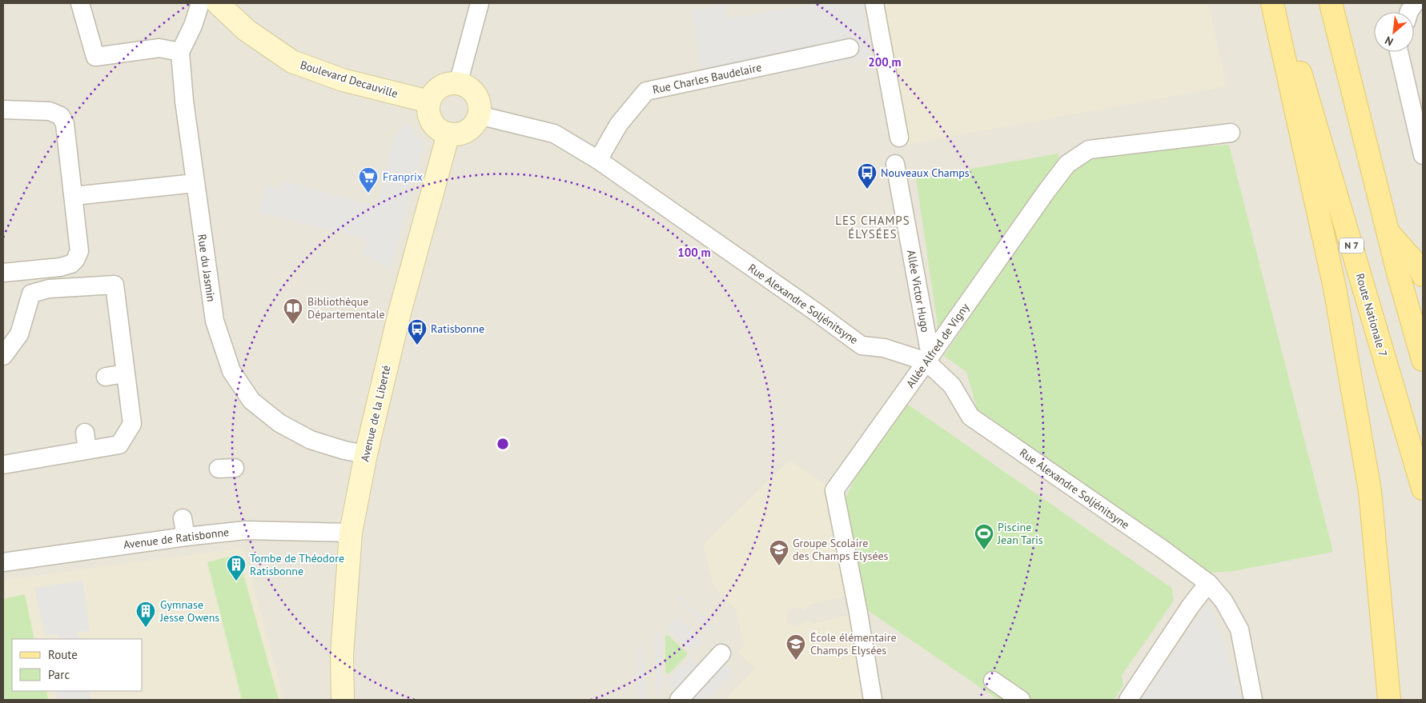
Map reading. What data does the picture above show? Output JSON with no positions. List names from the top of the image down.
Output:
{
  "streets": {
    "main road": ["N 7", "Route Nationale 7"],
    "street": [
      "Rue Charles Baudelaire",
      "Boulevard Decauville",
      "Rue du Jasmin",
      "Allée Victor Hugo",
      "Rue Alexandre Soljénitsyne",
      "Allée Alfred de Vigny",
      "Avenue de la Liberté",
      "Avenue de Ratisbonne"
    ]
  },
  "crossings": [
    ["Rue Charles Baudelaire", "Rue Alexandre Soljénitsyne"],
    ["Boulevard Decauville", "Rue Alexandre Soljénitsyne"],
    ["Boulevard Decauville", "Avenue de la Liberté"],
    ["Rue du Jasmin", "Avenue de la Liberté"],
    ["Allée Victor Hugo", "Rue Alexandre Soljénitsyne"],
    ["Allée Victor Hugo", "Allée Alfred de Vigny"],
    ["Rue Alexandre Soljénitsyne", "Allée Alfred de Vigny"],
    ["Rue Alexandre Soljénitsyne", "Avenue de la Liberté"],
    ["Avenue de la Liberté", "Avenue de Ratisbonne"]
  ],
  "districts": ["LES CHAMPS ÉLYSÉES"],
  "places": {
    "bus stop": ["Nouveaux Champs", "Ratisbonne"],
    "supermarket": ["Franprix"],
    "library": ["Bibliothèque Départementale"],
    "sports": ["Piscine Jean Taris"],
    "school or university": ["Groupe Scolaire des Champs Elysées", "École élémentaire Champs Elysées"],
    "building": ["Tombe de Théodore Ratisbonne", "Gymnase Jesse Owens"]
  },
  "legend": ["Route", "Parc"],
  "north": "bottom left",
  "rings": ["200 m", "100 m"]
}
